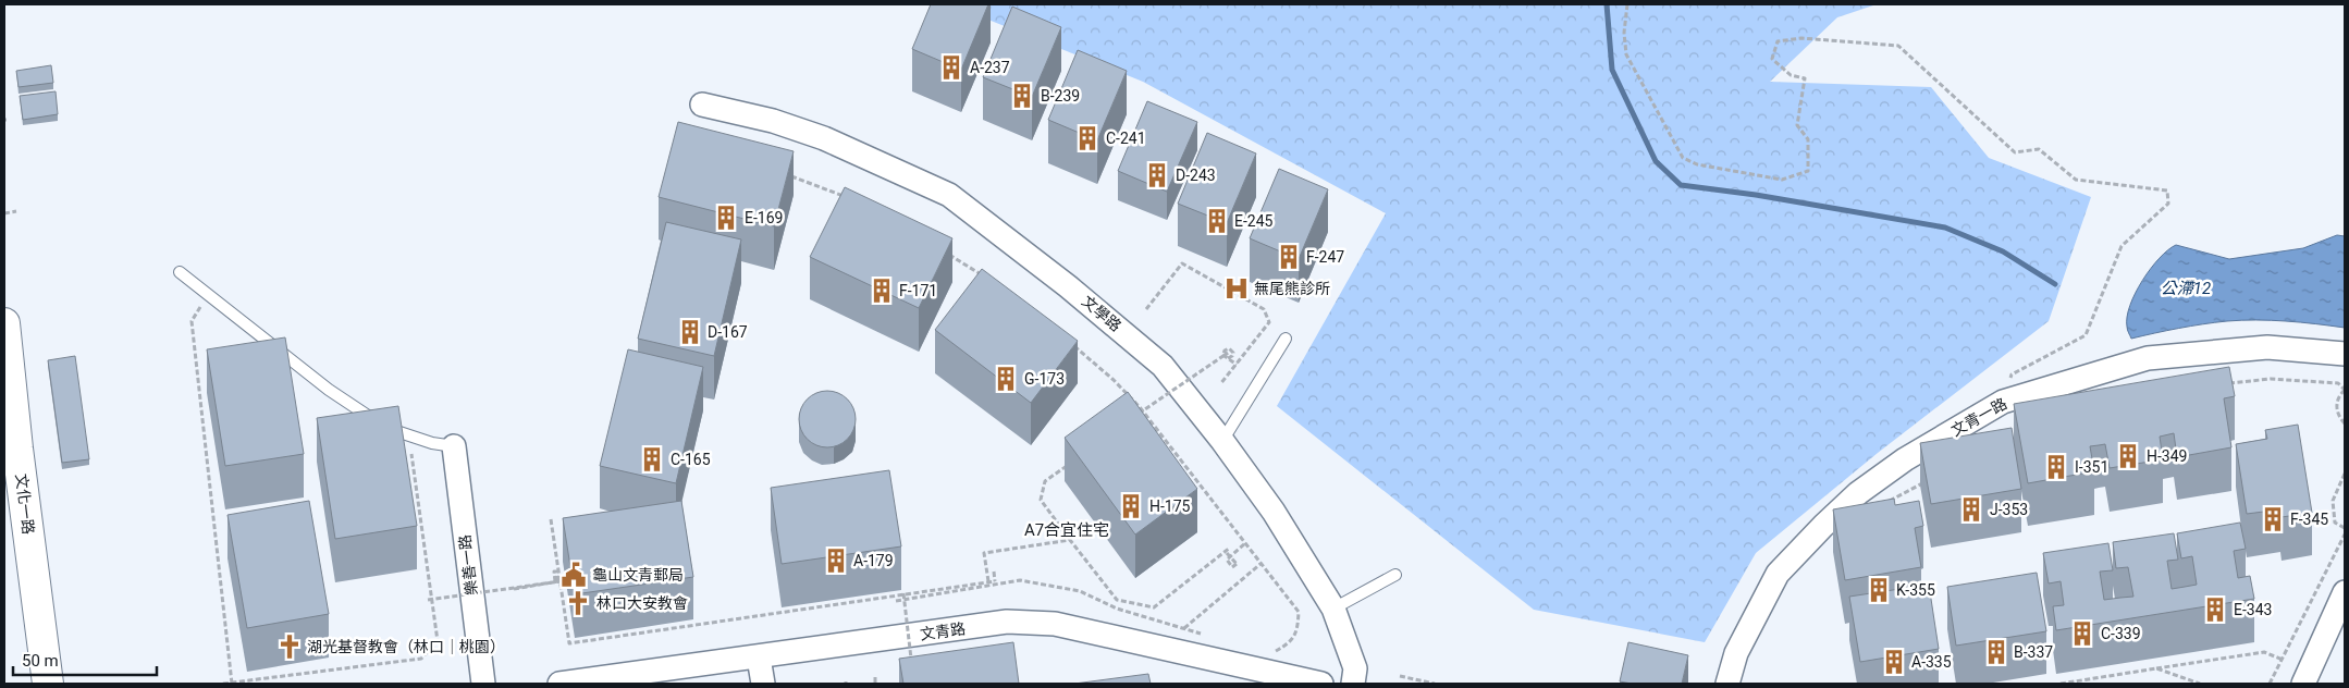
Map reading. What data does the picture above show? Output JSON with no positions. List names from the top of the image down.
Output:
{
  "streets": {
    "street": [
      "文學路",
      "文青一路",
      "文化一路",
      "樂善一路",
      "文青路"
    ]
  },
  "districts": ["A7合宜住宅"],
  "water": ["公滯12"],
  "places": {
    "building": [
      "A-237",
      "B-239",
      "C-241",
      "D-243",
      "E-169",
      "E-245",
      "F-247",
      "F-171",
      "D-167",
      "G-173",
      "H-349",
      "C-165",
      "I-351",
      "H-175",
      "J-353",
      "F-345",
      "A-179",
      "K-355",
      "E-343",
      "C-339",
      "B-337",
      "A-335"
    ],
    "hospital": ["無尾熊診所"],
    "public building": ["龜山文青郵局"],
    "church": ["林口大安教會", "湖光基督教會（林口｜桃園）"]
  },
  "scale_bar": "50 m"
}
